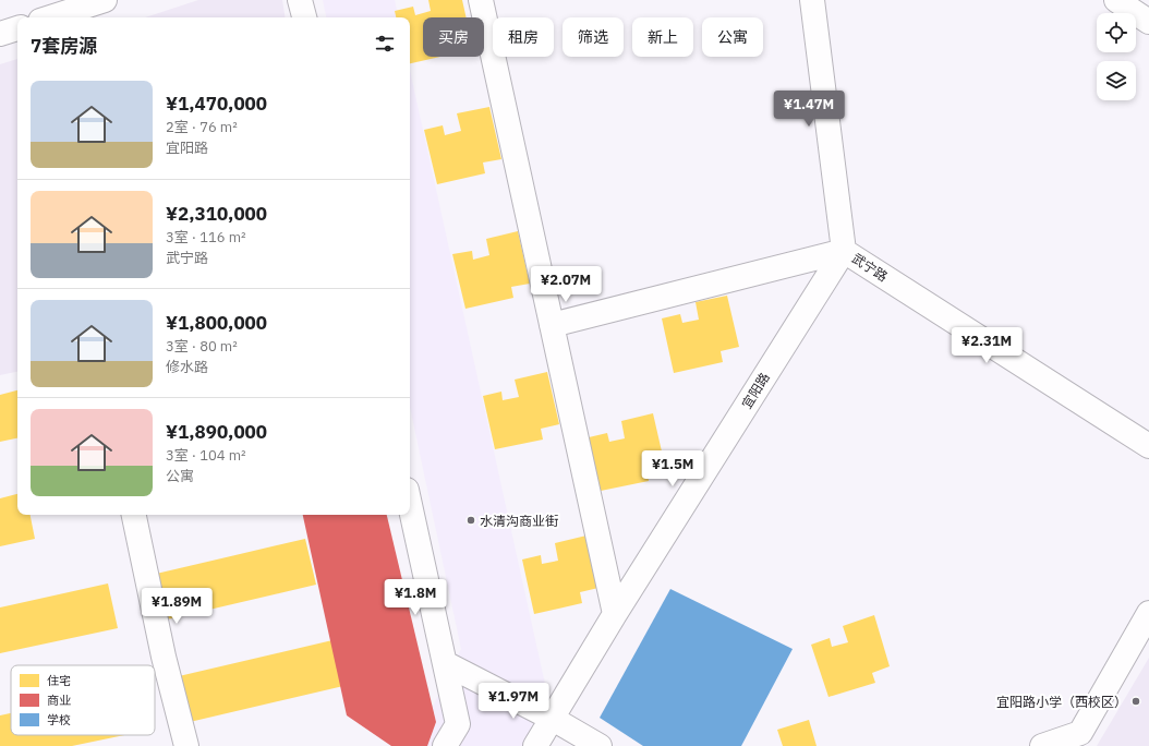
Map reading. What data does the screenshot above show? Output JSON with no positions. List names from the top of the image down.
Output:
{
  "streets": {
    "street": ["武宁路", "宜阳路"]
  },
  "crossings": [
    ["武宁路", "宜阳路"]
  ],
  "places": ["水清沟商业街", "宜阳路小学（西校区）"],
  "legend": ["住宅", "商业", "学校"],
  "page": {
    "chip": [
      "买房",
      "租房",
      "筛选",
      "新上",
      "公寓"
    ],
    "heading": "7套房源",
    "list": [
      {
        "name": "¥1,470,000",
        "note": "2室 · 76 m² · 宜阳路"
      },
      {
        "name": "¥2,310,000",
        "note": "3室 · 116 m² · 武宁路"
      },
      {
        "name": "¥1,800,000",
        "note": "3室 · 80 m² · 修水路"
      },
      {
        "name": "¥1,890,000",
        "note": "3室 · 104 m² · 公寓"
      }
    ],
    "price": [
      "¥1.47M",
      "¥2.07M",
      "¥2.31M",
      "¥1.5M",
      "¥1.8M",
      "¥1.89M",
      "¥1.97M"
    ]
  }
}
